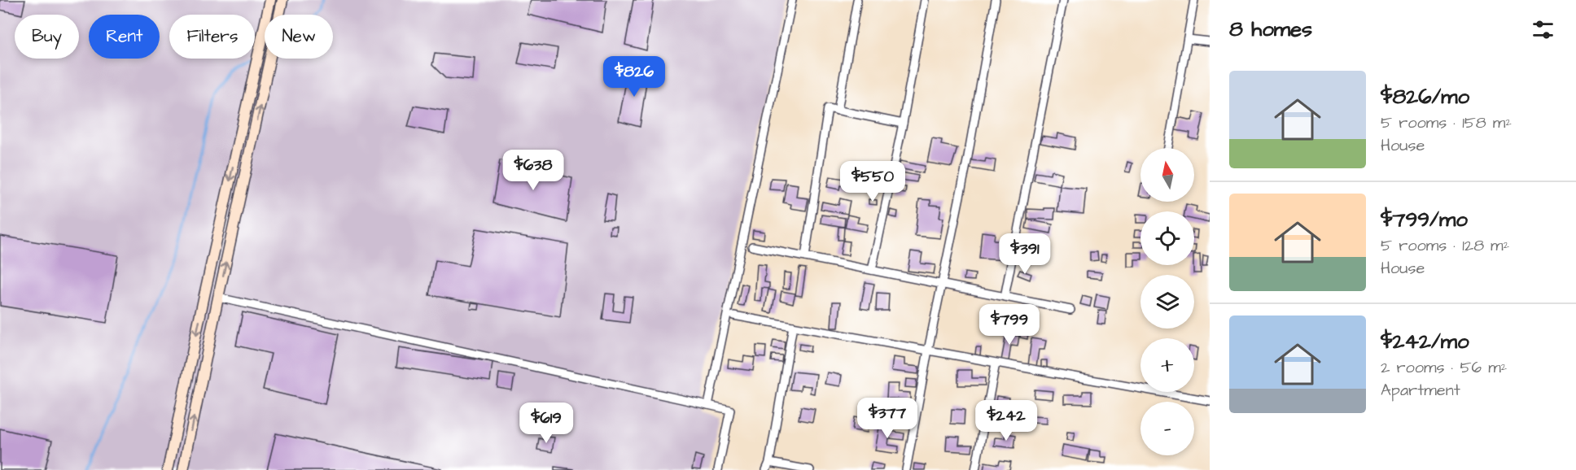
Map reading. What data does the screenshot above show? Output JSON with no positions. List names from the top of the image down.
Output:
{
  "north": "top",
  "page": {
    "heading": "8 homes",
    "chip": [
      "Buy",
      "Rent",
      "Filters",
      "New"
    ],
    "price": [
      "$826",
      "$638",
      "$550",
      "$391",
      "$799",
      "$377",
      "$242",
      "$619"
    ],
    "list": [
      {
        "name": "$826/mo",
        "note": "5 rooms · 158 m² · House"
      },
      {
        "name": "$799/mo",
        "note": "5 rooms · 128 m² · House"
      },
      {
        "name": "$242/mo",
        "note": "2 rooms · 56 m² · Apartment"
      }
    ],
    "map_buttons": ["+", "−"]
  }
}
